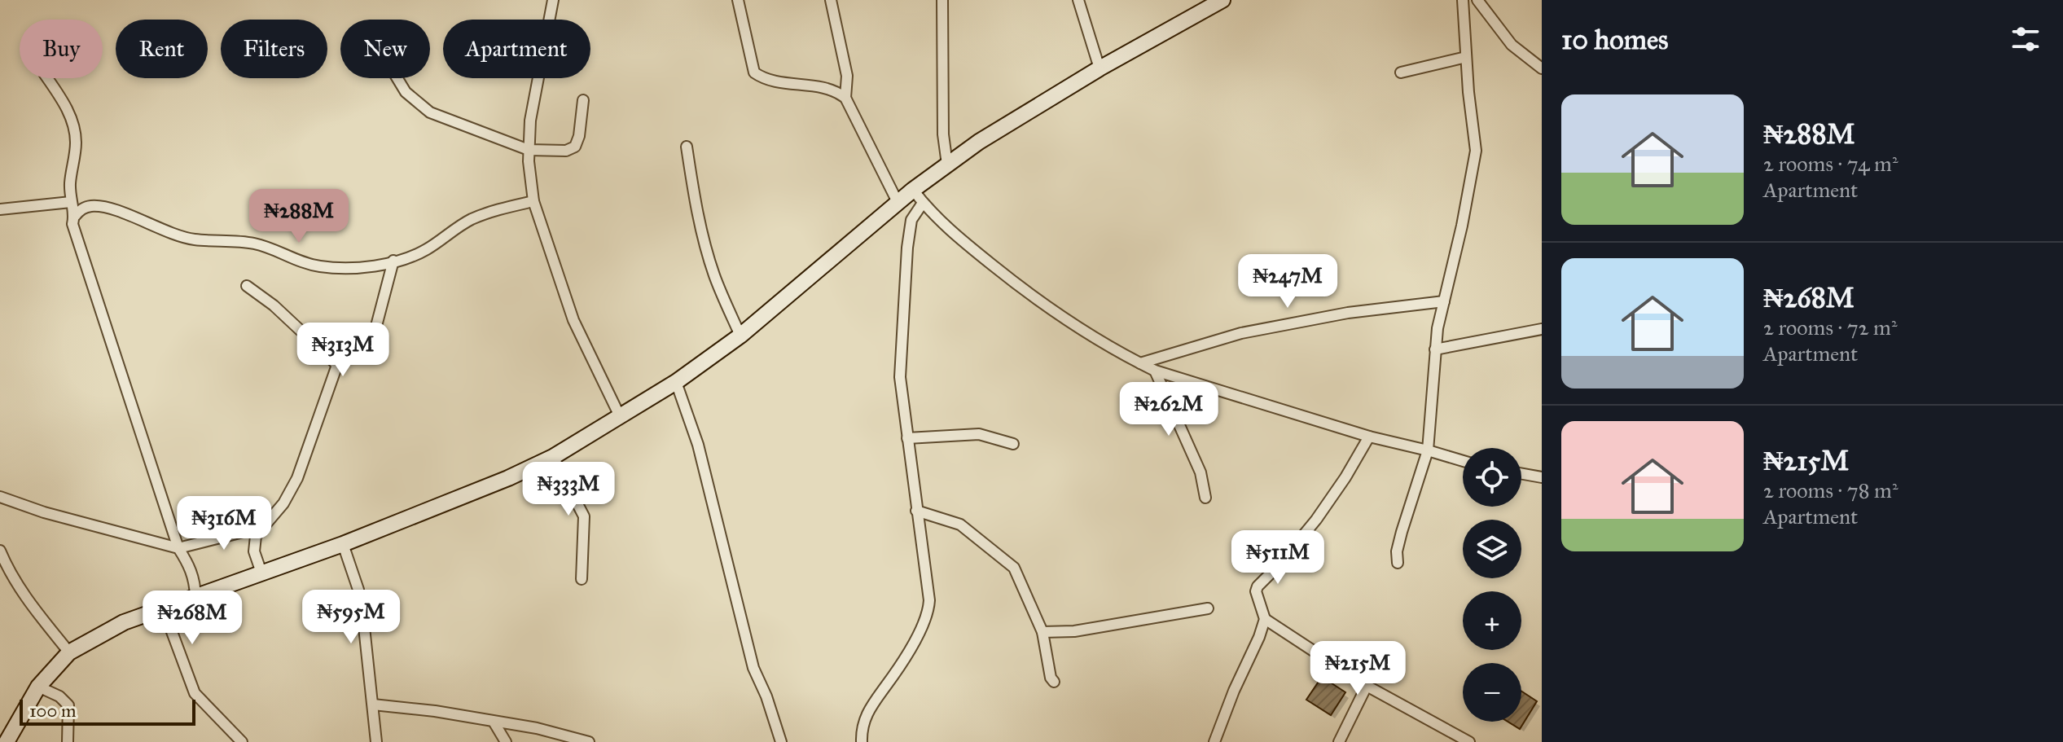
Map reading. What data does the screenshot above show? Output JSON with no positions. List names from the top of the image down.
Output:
{
  "scale_bar": "100 m",
  "page": {
    "heading": "10 homes",
    "chip": [
      "Buy",
      "Rent",
      "Filters",
      "New",
      "Apartment"
    ],
    "list": [
      {
        "name": "₦288M",
        "note": "2 rooms · 74 m² · Apartment"
      },
      {
        "name": "₦268M",
        "note": "2 rooms · 72 m² · Apartment"
      },
      {
        "name": "₦215M",
        "note": "2 rooms · 78 m² · Apartment"
      }
    ],
    "price": [
      "₦288M",
      "₦247M",
      "₦313M",
      "₦262M",
      "₦333M",
      "₦316M",
      "₦511M",
      "₦595M",
      "₦268M",
      "₦215M"
    ],
    "map_buttons": ["+", "−"],
    "scale": "100 m"
  }
}
